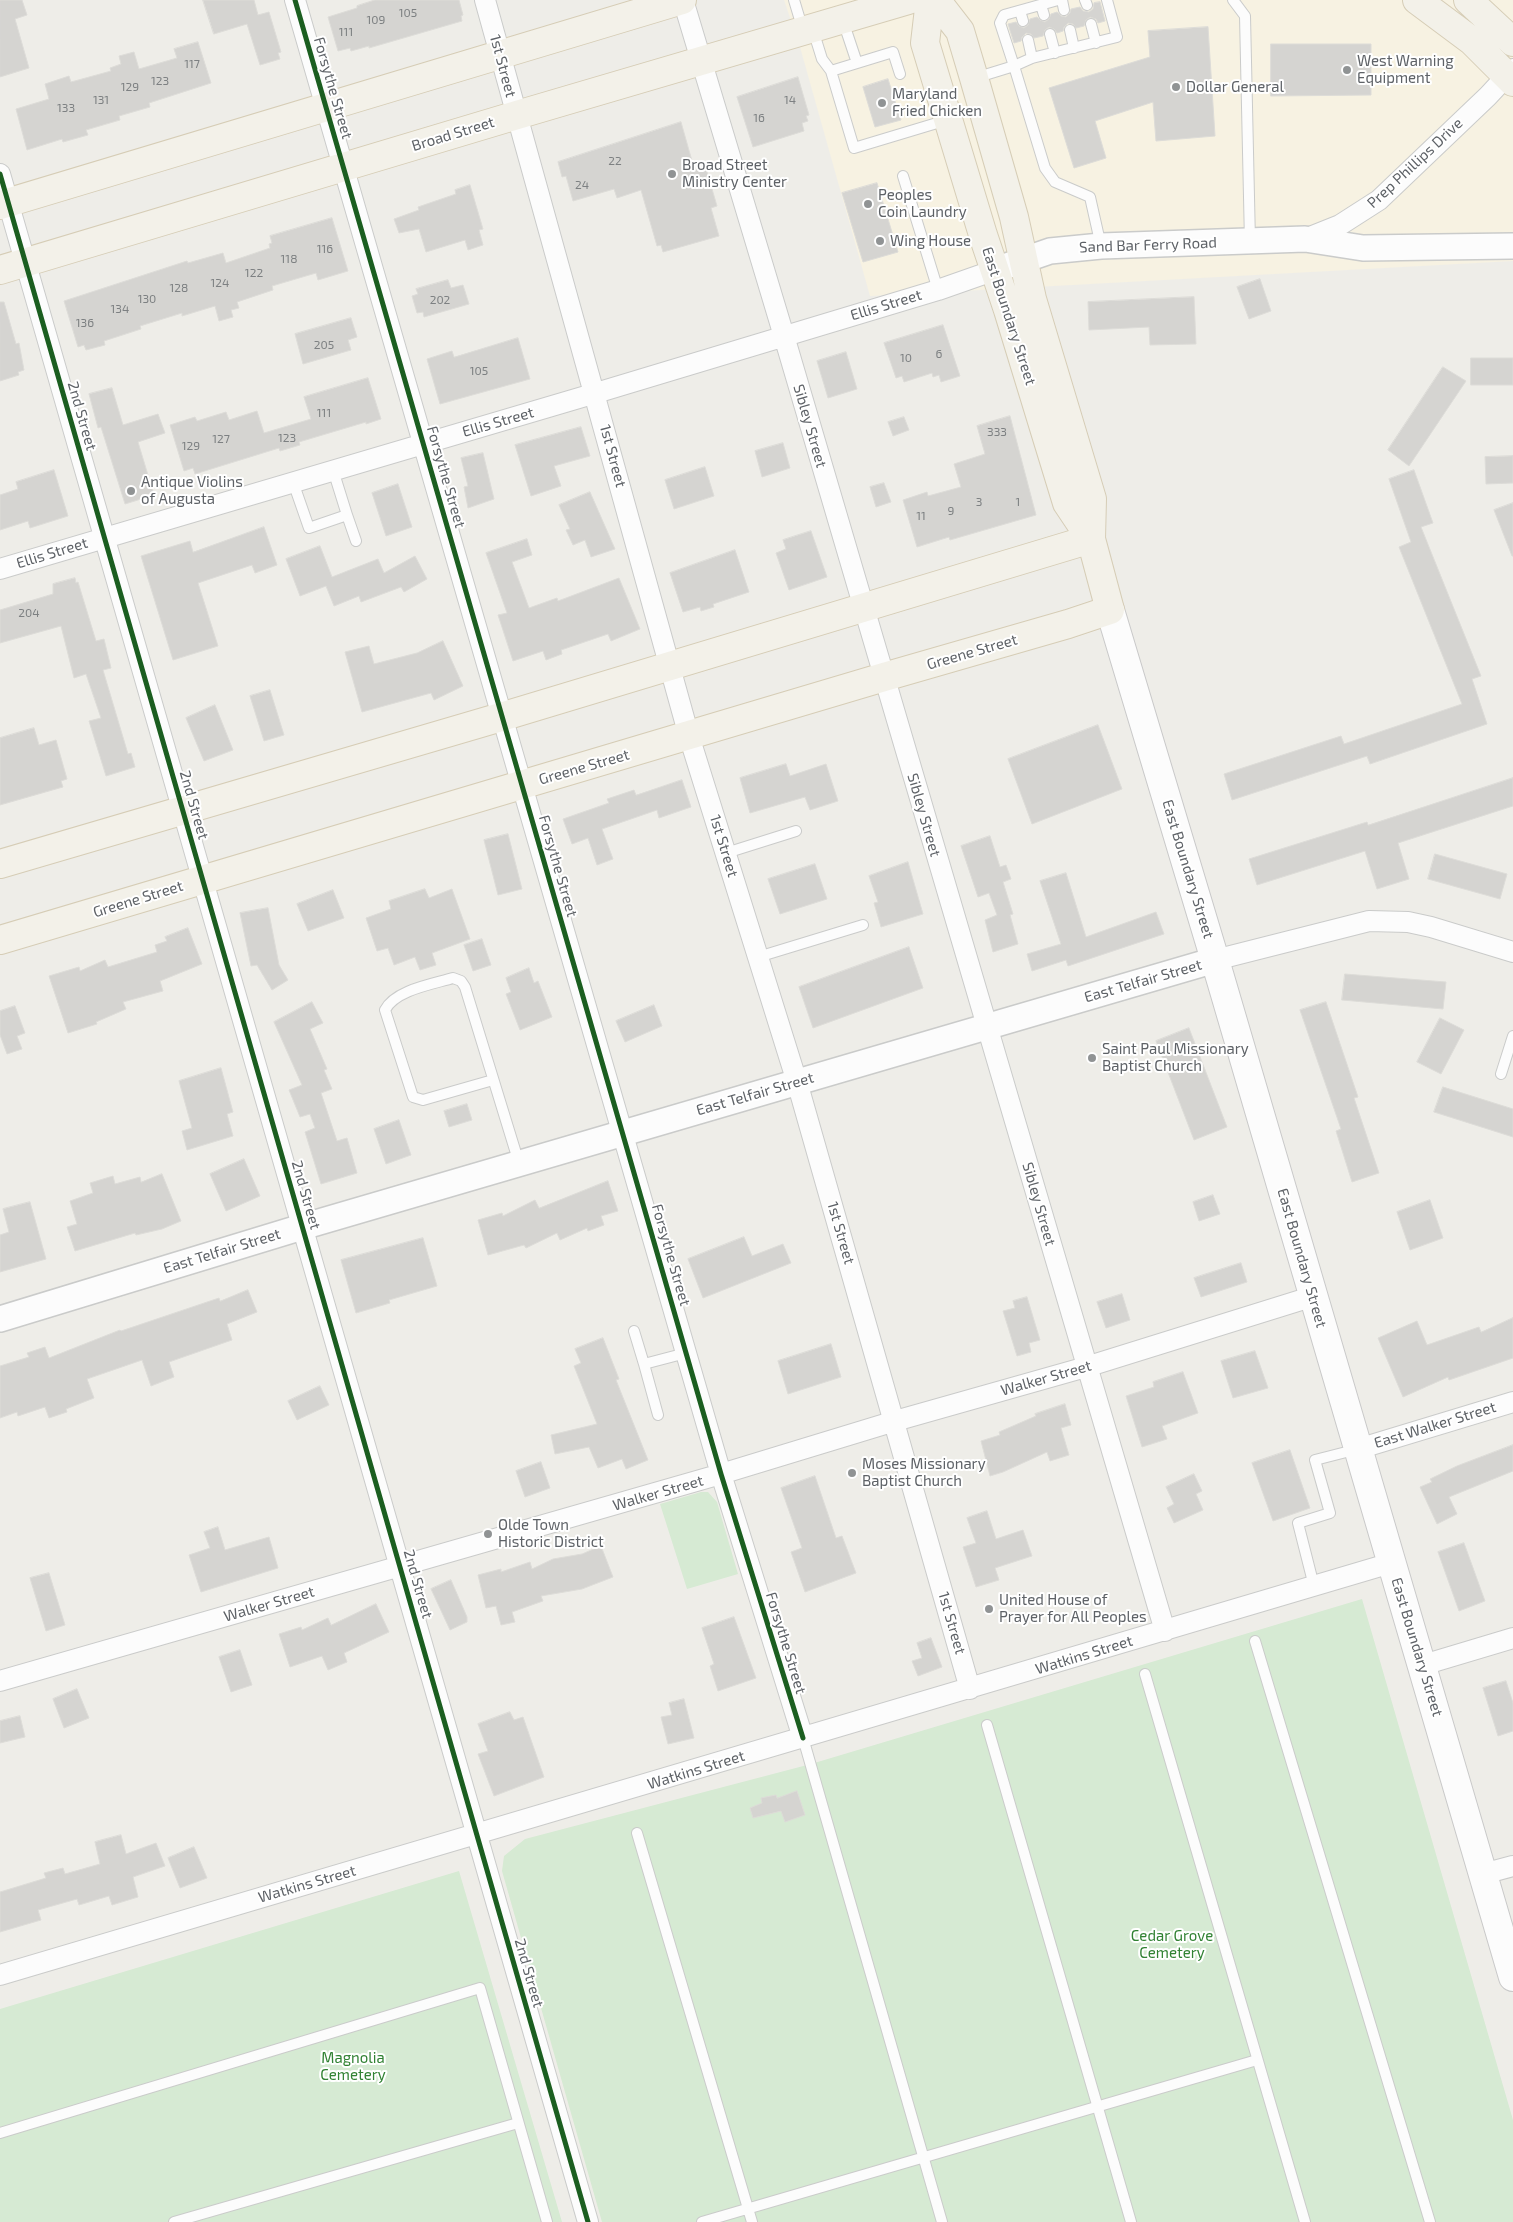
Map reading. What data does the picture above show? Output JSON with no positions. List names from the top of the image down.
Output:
{
  "streets": {
    "main road": ["Broad Street", "East Boundary Street", "Greene Street"],
    "street": [
      "1st Street",
      "Forsythe Street",
      "Prep Phillips Drive",
      "Sand Bar Ferry Road",
      "Ellis Street",
      "2nd Street",
      "Sibley Street",
      "East Telfair Street",
      "Walker Street",
      "East Walker Street",
      "Watkins Street"
    ]
  },
  "crossings": [
    ["1st Street", "Broad Street"],
    ["1st Street", "Ellis Street"],
    ["1st Street", "Greene Street"],
    ["1st Street", "East Telfair Street"],
    ["1st Street", "Walker Street"],
    ["1st Street", "Watkins Street"],
    ["Forsythe Street", "Broad Street"],
    ["Forsythe Street", "Ellis Street"],
    ["Forsythe Street", "Greene Street"],
    ["Forsythe Street", "East Telfair Street"],
    ["Forsythe Street", "Walker Street"],
    ["Forsythe Street", "Watkins Street"],
    ["Broad Street", "2nd Street"],
    ["Broad Street", "Sibley Street"],
    ["Prep Phillips Drive", "Sand Bar Ferry Road"],
    ["Sand Bar Ferry Road", "Ellis Street"],
    ["Sand Bar Ferry Road", "East Boundary Street"],
    ["Ellis Street", "East Boundary Street"],
    ["Ellis Street", "2nd Street"],
    ["Ellis Street", "Sibley Street"],
    ["East Boundary Street", "Greene Street"],
    ["East Boundary Street", "East Telfair Street"],
    ["East Boundary Street", "Walker Street"],
    ["East Boundary Street", "East Walker Street"],
    ["East Boundary Street", "Watkins Street"],
    ["2nd Street", "Greene Street"],
    ["2nd Street", "East Telfair Street"],
    ["2nd Street", "Walker Street"],
    ["2nd Street", "Watkins Street"],
    ["Sibley Street", "Greene Street"],
    ["Sibley Street", "East Telfair Street"],
    ["Sibley Street", "Walker Street"],
    ["Sibley Street", "Watkins Street"]
  ],
  "parks": ["Cedar Grove Cemetery", "Magnolia Cemetery"],
  "places": [
    "West Warning Equipment",
    "Dollar General",
    "Maryland Fried Chicken",
    "Broad Street Ministry Center",
    "Peoples Coin Laundry",
    "Wing House",
    "Antique Violins of Augusta",
    "Saint Paul Missionary Baptist Church",
    "Moses Missionary Baptist Church",
    "Olde Town Historic District",
    "United House of Prayer for All Peoples"
  ],
  "house_numbers": [
    "105",
    "109",
    "111",
    "117",
    "123",
    "129",
    "131",
    "14",
    "133",
    "16",
    "22",
    "24",
    "116",
    "118",
    "122",
    "124",
    "128",
    "130",
    "202",
    "134",
    "136",
    "205",
    "6",
    "10",
    "105",
    "111",
    "333",
    "123",
    "127",
    "129",
    "3",
    "1",
    "9",
    "11",
    "204"
  ]
}
